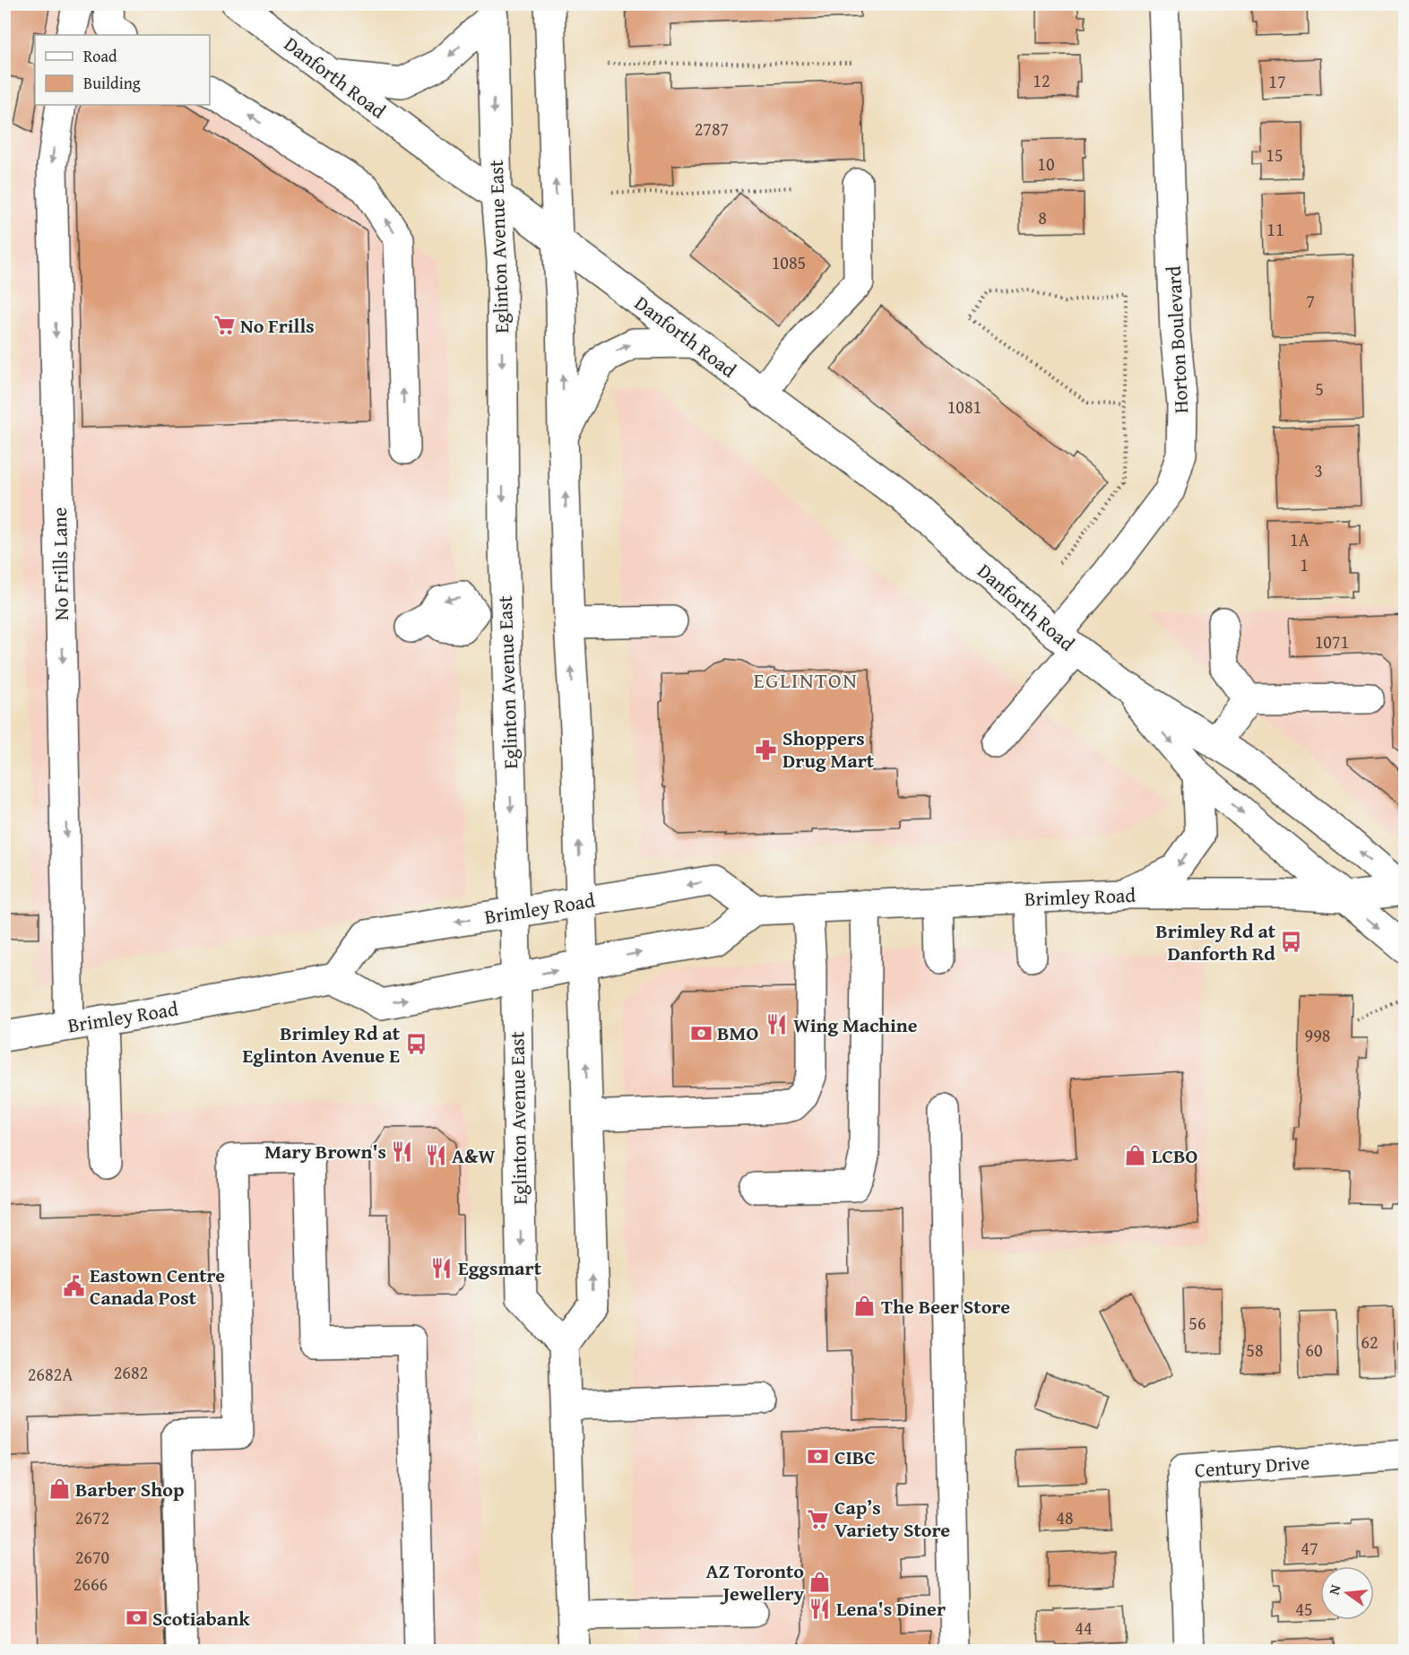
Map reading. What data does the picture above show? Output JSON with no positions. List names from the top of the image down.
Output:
{
  "streets": {
    "main road": [
      "Danforth Road",
      "Eglinton Avenue East",
      "Horton Boulevard",
      "No Frills Lane",
      "Brimley Road",
      "Century Drive"
    ]
  },
  "crossings": [
    ["Danforth Road", "Eglinton Avenue East"],
    ["Danforth Road", "Horton Boulevard"],
    ["Danforth Road", "Brimley Road"],
    ["Eglinton Avenue East", "Brimley Road"],
    ["No Frills Lane", "Brimley Road"]
  ],
  "one_way": ["No Frills Lane"],
  "districts": ["EGLINTON"],
  "places": {
    "supermarket": ["No Frills", "Cap’s Variety Store"],
    "pharmacy": ["Shoppers Drug Mart"],
    "bus stop": ["Brimley Rd at Danforth Rd", "Brimley Rd at Eglinton Avenue E"],
    "restaurant": [
      "Wing Machine",
      "Mary Brown's",
      "A&W",
      "Eggsmart",
      "Lena's Diner"
    ],
    "bank": ["BMO", "CIBC", "Scotiabank"],
    "shop": [
      "LCBO",
      "The Beer Store",
      "Barber Shop",
      "AZ Toronto Jewellery"
    ],
    "public building": ["Eastown Centre Canada Post"]
  },
  "house_numbers": [
    "12",
    "17",
    "2787",
    "15",
    "10",
    "8",
    "11",
    "1085",
    "7",
    "5",
    "1081",
    "3",
    "1A",
    "1",
    "1071",
    "998",
    "56",
    "62",
    "58",
    "60",
    "2682",
    "2682A",
    "2672",
    "48",
    "47",
    "2670",
    "2666",
    "45",
    "44"
  ],
  "legend": ["Road", "Building"],
  "north": "left"
}
